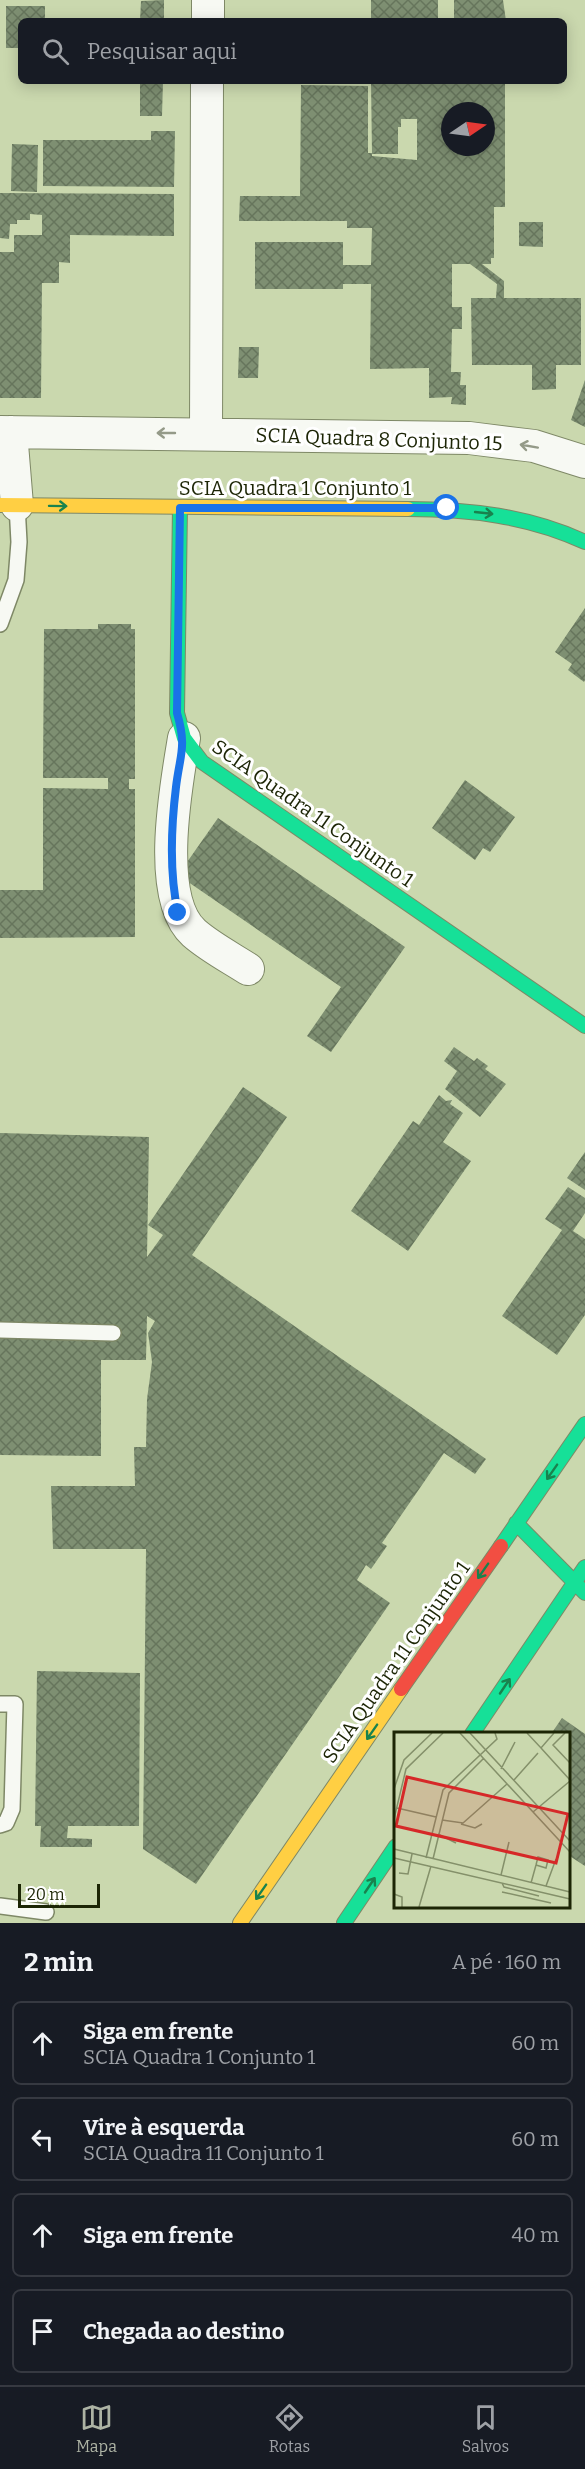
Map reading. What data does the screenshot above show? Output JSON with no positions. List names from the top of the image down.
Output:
{
  "streets": {
    "street": ["SCIA Quadra 8 Conjunto 15", "SCIA Quadra 1 Conjunto 1", "SCIA Quadra 11 Conjunto 1"]
  },
  "crossings": [
    ["SCIA Quadra 1 Conjunto 1", "SCIA Quadra 11 Conjunto 1"]
  ],
  "one_way": ["SCIA Quadra 8 Conjunto 15", "SCIA Quadra 1 Conjunto 1"],
  "scale_bar": "20 m",
  "north": "right",
  "page": {
    "search": "Pesquisar aqui",
    "scale": "20 m",
    "heading": ["2 min", "A pé · 160 m"],
    "list": [
      ["Siga em frente", "SCIA Quadra 1 Conjunto 1", "60 m"],
      ["Vire à esquerda", "SCIA Quadra 11 Conjunto 1", "60 m"],
      ["Siga em frente", "40 m"],
      "Chegada ao destino"
    ],
    "nav": ["Mapa", "Rotas", "Salvos"]
  }
}
